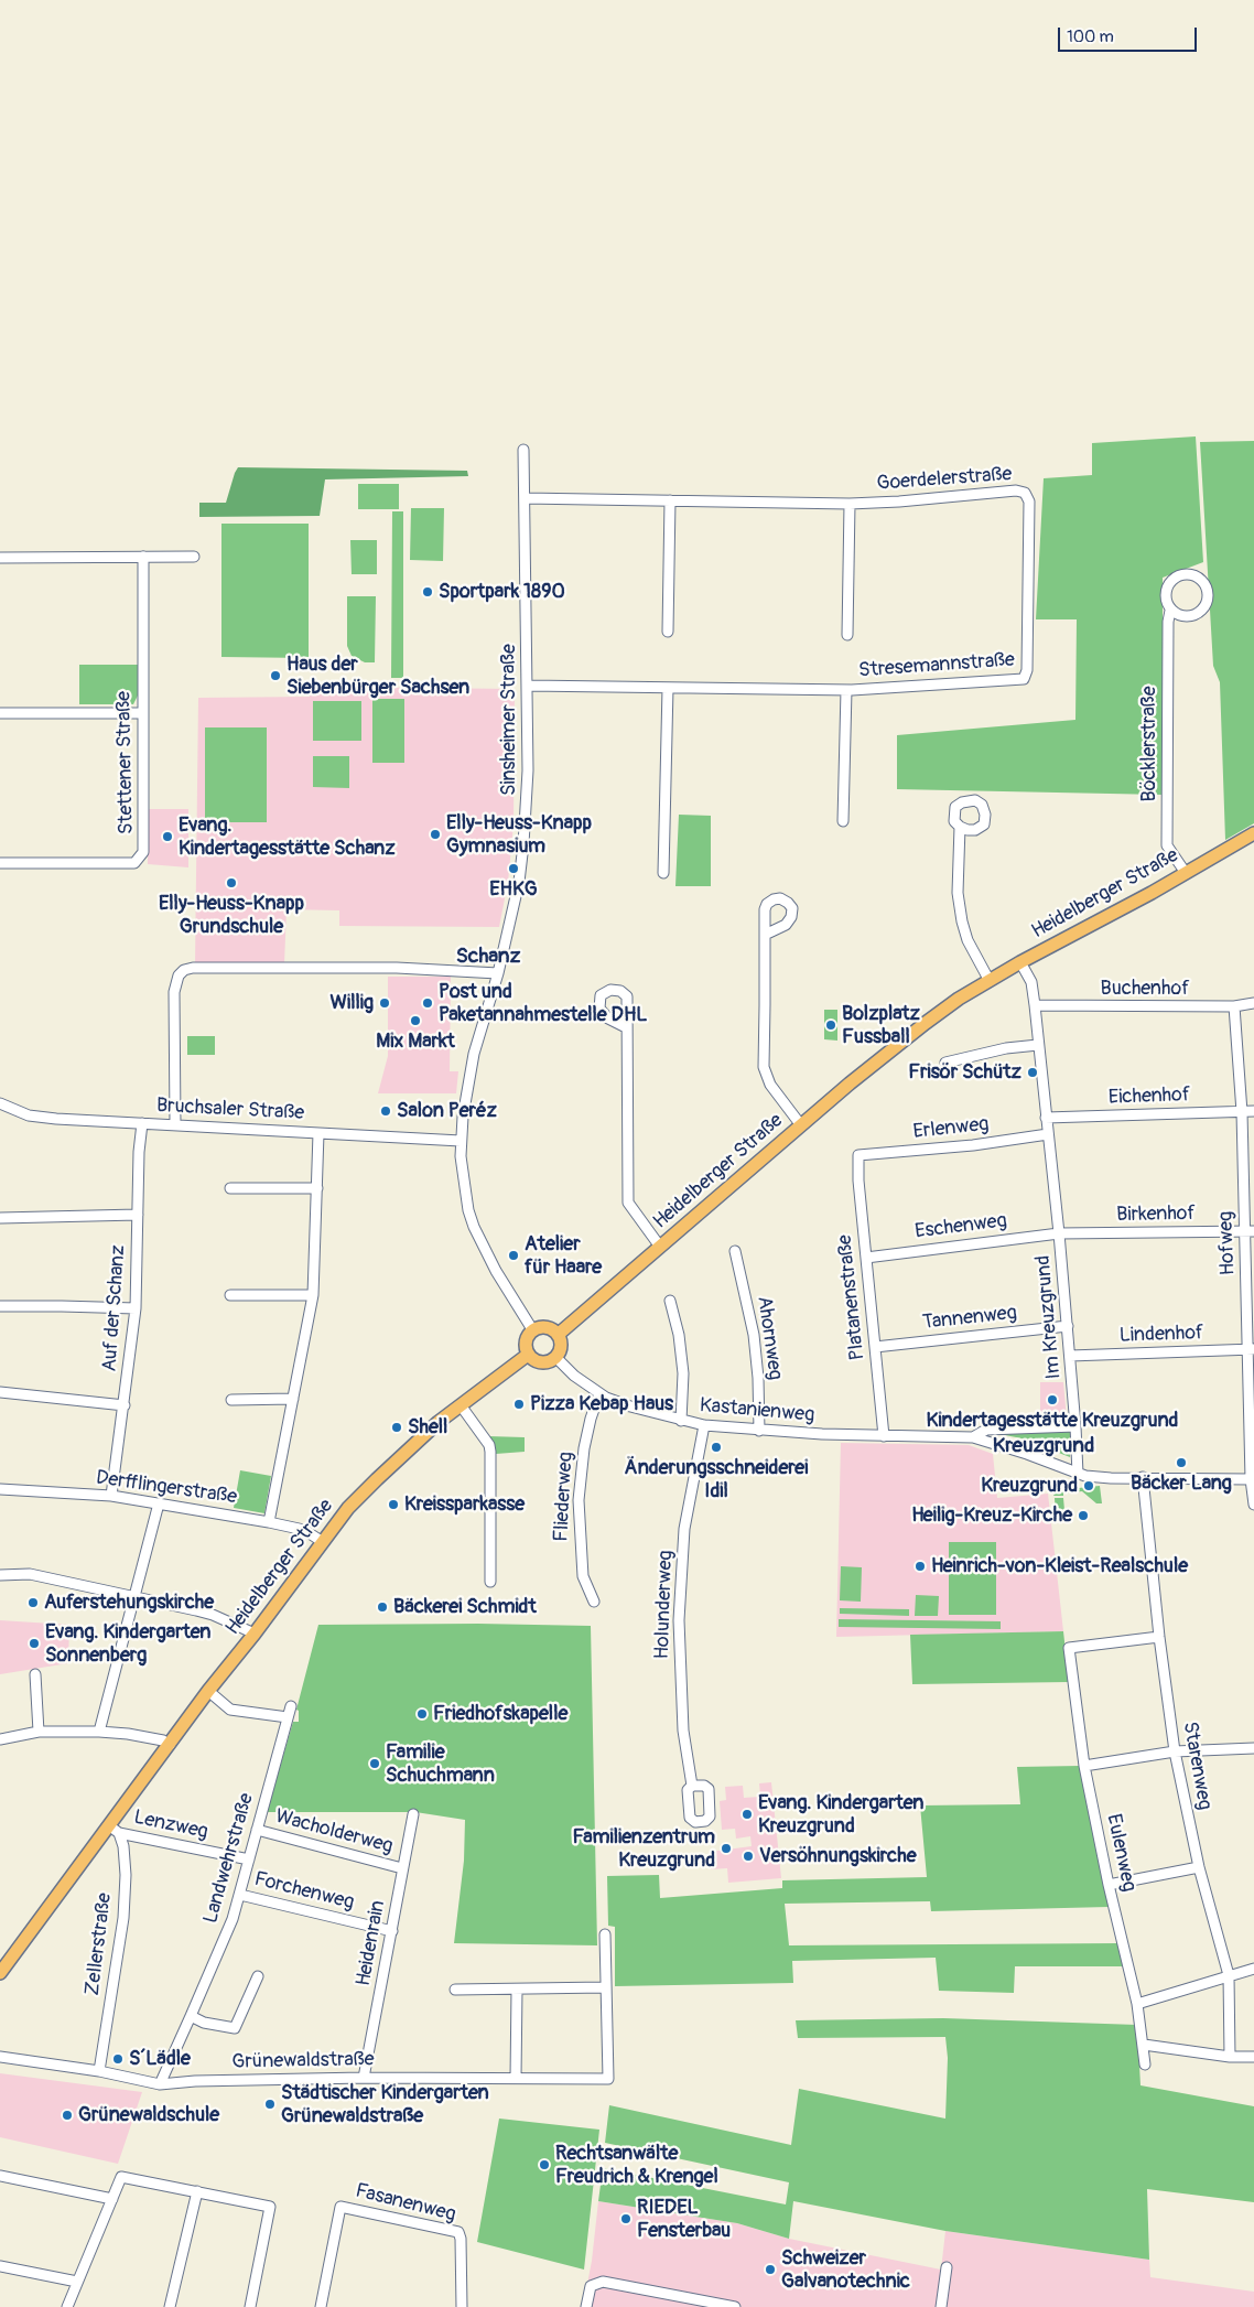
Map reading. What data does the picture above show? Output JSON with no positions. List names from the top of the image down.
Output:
{
  "streets": {
    "main road": ["Heidelberger Straße"],
    "street": [
      "Goerdelerstraße",
      "Stresemannstraße",
      "Sinsheimer Straße",
      "Böcklerstraße",
      "Stettener Straße",
      "Buchenhof",
      "Eichenhof",
      "Bruchsaler Straße",
      "Erlenweg",
      "Birkenhof",
      "Eschenweg",
      "Hofweg",
      "Platanenstraße",
      "Auf der Schanz",
      "Im Kreuzgrund",
      "Tannenweg",
      "Lindenhof",
      "Ahornweg",
      "Kastanienweg",
      "Derfflingerstraße",
      "Fliederweg",
      "Holunderweg",
      "Starenweg",
      "Lenzweg",
      "Wacholderweg",
      "Eulenweg",
      "Landwehrstraße",
      "Forchenweg",
      "Heidenrain",
      "Zellerstraße",
      "Grünewaldstraße",
      "Fasanenweg"
    ]
  },
  "crossings": [
    ["Goerdelerstraße", "Stresemannstraße"],
    ["Goerdelerstraße", "Sinsheimer Straße"],
    ["Stresemannstraße", "Sinsheimer Straße"],
    ["Sinsheimer Straße", "Heidelberger Straße"],
    ["Sinsheimer Straße", "Bruchsaler Straße"],
    ["Sinsheimer Straße", "Kastanienweg"],
    ["Böcklerstraße", "Heidelberger Straße"],
    ["Heidelberger Straße", "Im Kreuzgrund"],
    ["Heidelberger Straße", "Kastanienweg"],
    ["Heidelberger Straße", "Derfflingerstraße"],
    ["Heidelberger Straße", "Lenzweg"],
    ["Heidelberger Straße", "Zellerstraße"],
    ["Buchenhof", "Hofweg"],
    ["Buchenhof", "Im Kreuzgrund"],
    ["Eichenhof", "Hofweg"],
    ["Eichenhof", "Im Kreuzgrund"],
    ["Bruchsaler Straße", "Auf der Schanz"],
    ["Erlenweg", "Platanenstraße"],
    ["Erlenweg", "Im Kreuzgrund"],
    ["Birkenhof", "Eschenweg"],
    ["Birkenhof", "Hofweg"],
    ["Birkenhof", "Im Kreuzgrund"],
    ["Eschenweg", "Platanenstraße"],
    ["Eschenweg", "Im Kreuzgrund"],
    ["Hofweg", "Lindenhof"],
    ["Platanenstraße", "Tannenweg"],
    ["Platanenstraße", "Kastanienweg"],
    ["Auf der Schanz", "Derfflingerstraße"],
    ["Im Kreuzgrund", "Tannenweg"],
    ["Im Kreuzgrund", "Lindenhof"],
    ["Im Kreuzgrund", "Kastanienweg"],
    ["Ahornweg", "Kastanienweg"],
    ["Kastanienweg", "Fliederweg"],
    ["Kastanienweg", "Holunderweg"],
    ["Starenweg", "Eulenweg"],
    ["Lenzweg", "Landwehrstraße"],
    ["Lenzweg", "Zellerstraße"],
    ["Wacholderweg", "Landwehrstraße"],
    ["Wacholderweg", "Heidenrain"],
    ["Landwehrstraße", "Forchenweg"],
    ["Landwehrstraße", "Grünewaldstraße"],
    ["Forchenweg", "Heidenrain"],
    ["Heidenrain", "Grünewaldstraße"],
    ["Zellerstraße", "Grünewaldstraße"]
  ],
  "districts": ["Schanz", "Kreuzgrund"],
  "places": [
    "Sportpark 1890",
    "Haus der Siebenbürger Sachsen",
    "Elly-Heuss-Knapp Gymnasium",
    "Evang. Kindertagesstätte Schanz",
    "EHKG",
    "Elly-Heuss-Knapp Grundschule",
    "Willig",
    "Post und Paketannahmestelle DHL",
    "Mix Markt",
    "Bolzplatz Fussball",
    "Frisör Schütz",
    "Salon Peréz",
    "Atelier für Haare",
    "Kindertagesstätte Kreuzgrund",
    "Pizza Kebap Haus",
    "Shell",
    "Änderungsschneiderei Idil",
    "Bäcker Lang",
    "Kreuzgrund",
    "Kreissparkasse",
    "Heilig-Kreuz-Kirche",
    "Heinrich-von-Kleist-Realschule",
    "Auferstehungskirche",
    "Bäckerei Schmidt",
    "Evang. Kindergarten Sonnenberg",
    "Friedhofskapelle",
    "Familie Schuchmann",
    "Evang. Kindergarten Kreuzgrund",
    "Familienzentrum Kreuzgrund",
    "Versöhnungskirche",
    "S´Lädle",
    "Städtischer Kindergarten Grünewaldstraße",
    "Grünewaldschule",
    "Rechtsanwälte Freudrich & Krengel",
    "RIEDEL Fensterbau",
    "Schweizer Galvanotechnic"
  ],
  "scale_bar": "100 m"
}
